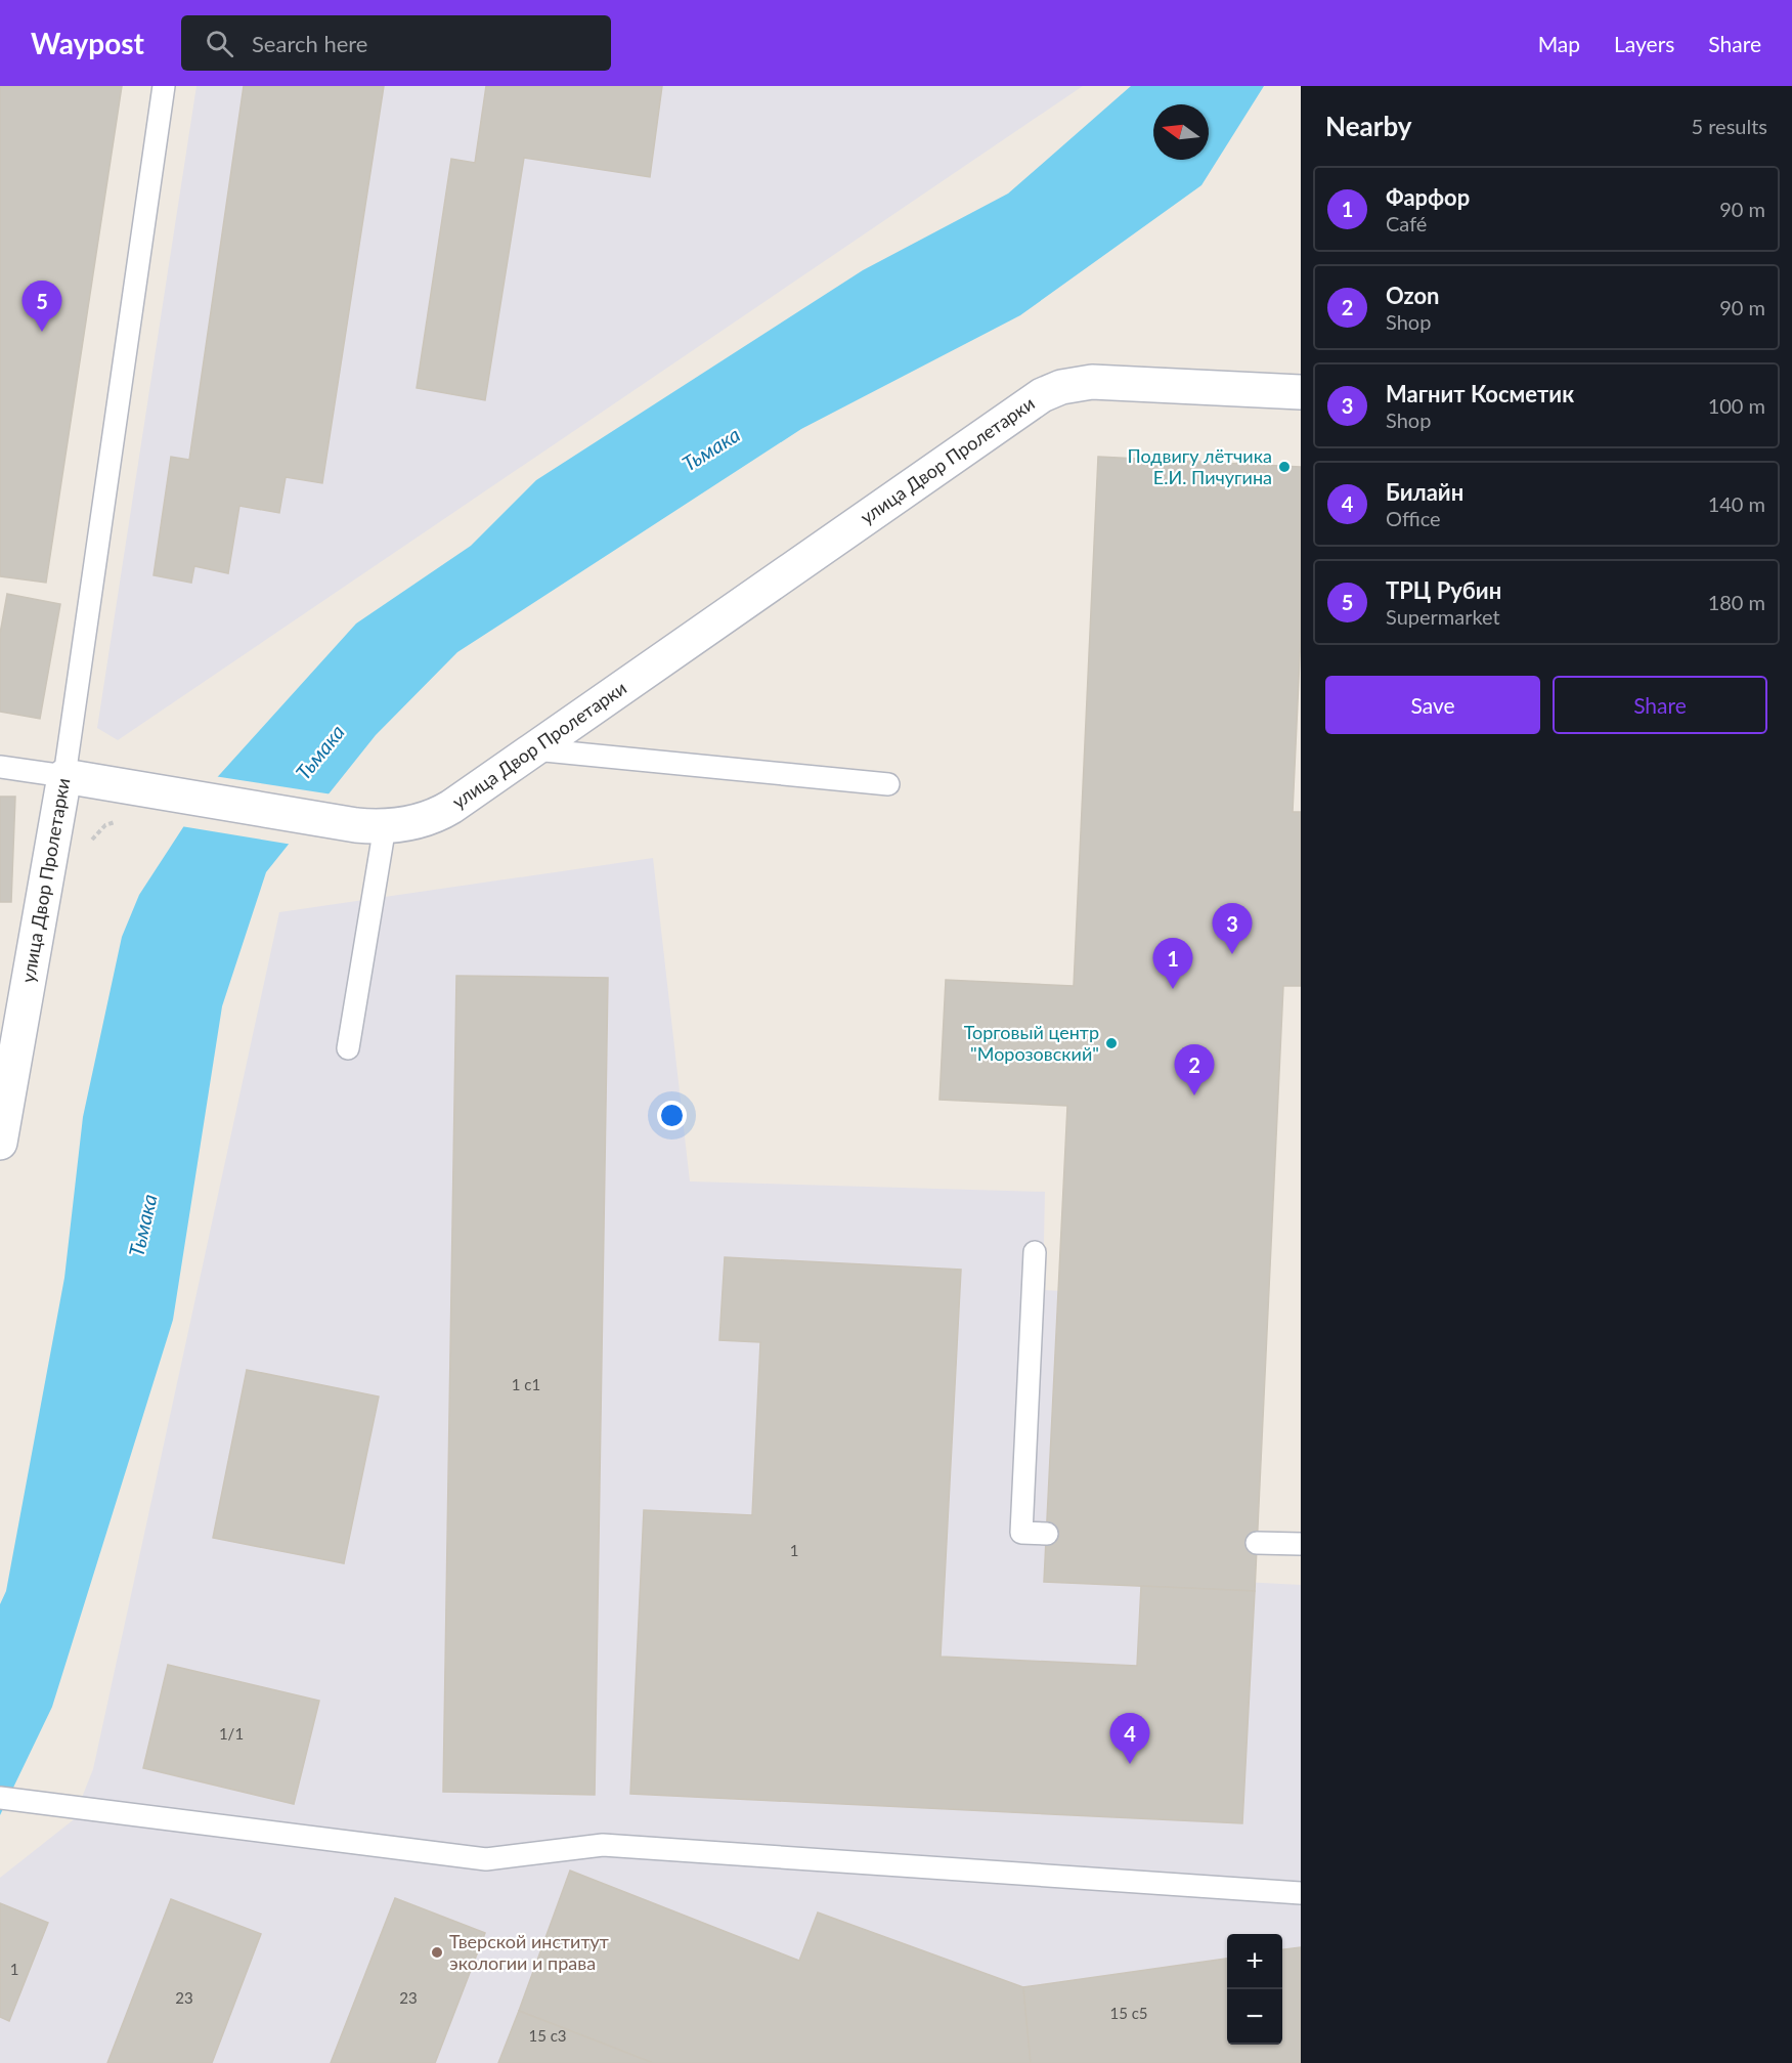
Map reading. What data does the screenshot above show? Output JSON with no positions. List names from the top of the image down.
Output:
{
  "streets": {
    "street": ["улица Двор Пролетарки"]
  },
  "water": ["Тьмака"],
  "places": ["Подвигу лётчика Е.И. Пичугина", "Торговый центр \"Морозовский\"", "Тверской институт экологии и права"],
  "house_numbers": [
    "1 с1",
    "1",
    "1/1",
    "1",
    "23",
    "23",
    "15 с5",
    "15 с3"
  ],
  "north": "left",
  "page": {
    "header": "Waypost",
    "search": "Search here",
    "nav": ["Map", "Layers", "Share"],
    "heading": ["Nearby", "5 results"],
    "list": [
      {
        "mark": "1",
        "name": "Фарфор",
        "note": "Café",
        "value": "90 m"
      },
      {
        "mark": "2",
        "name": "Ozon",
        "note": "Shop",
        "value": "90 m"
      },
      {
        "mark": "3",
        "name": "Магнит Косметик",
        "note": "Shop",
        "value": "100 m"
      },
      {
        "mark": "4",
        "name": "Билайн",
        "note": "Office",
        "value": "140 m"
      },
      {
        "mark": "5",
        "name": "ТРЦ Рубин",
        "note": "Supermarket",
        "value": "180 m"
      }
    ],
    "pins": [
      "5",
      "3",
      "1",
      "2",
      "4"
    ],
    "buttons": ["Save", "Share"],
    "map_buttons": ["+", "−"]
  }
}
